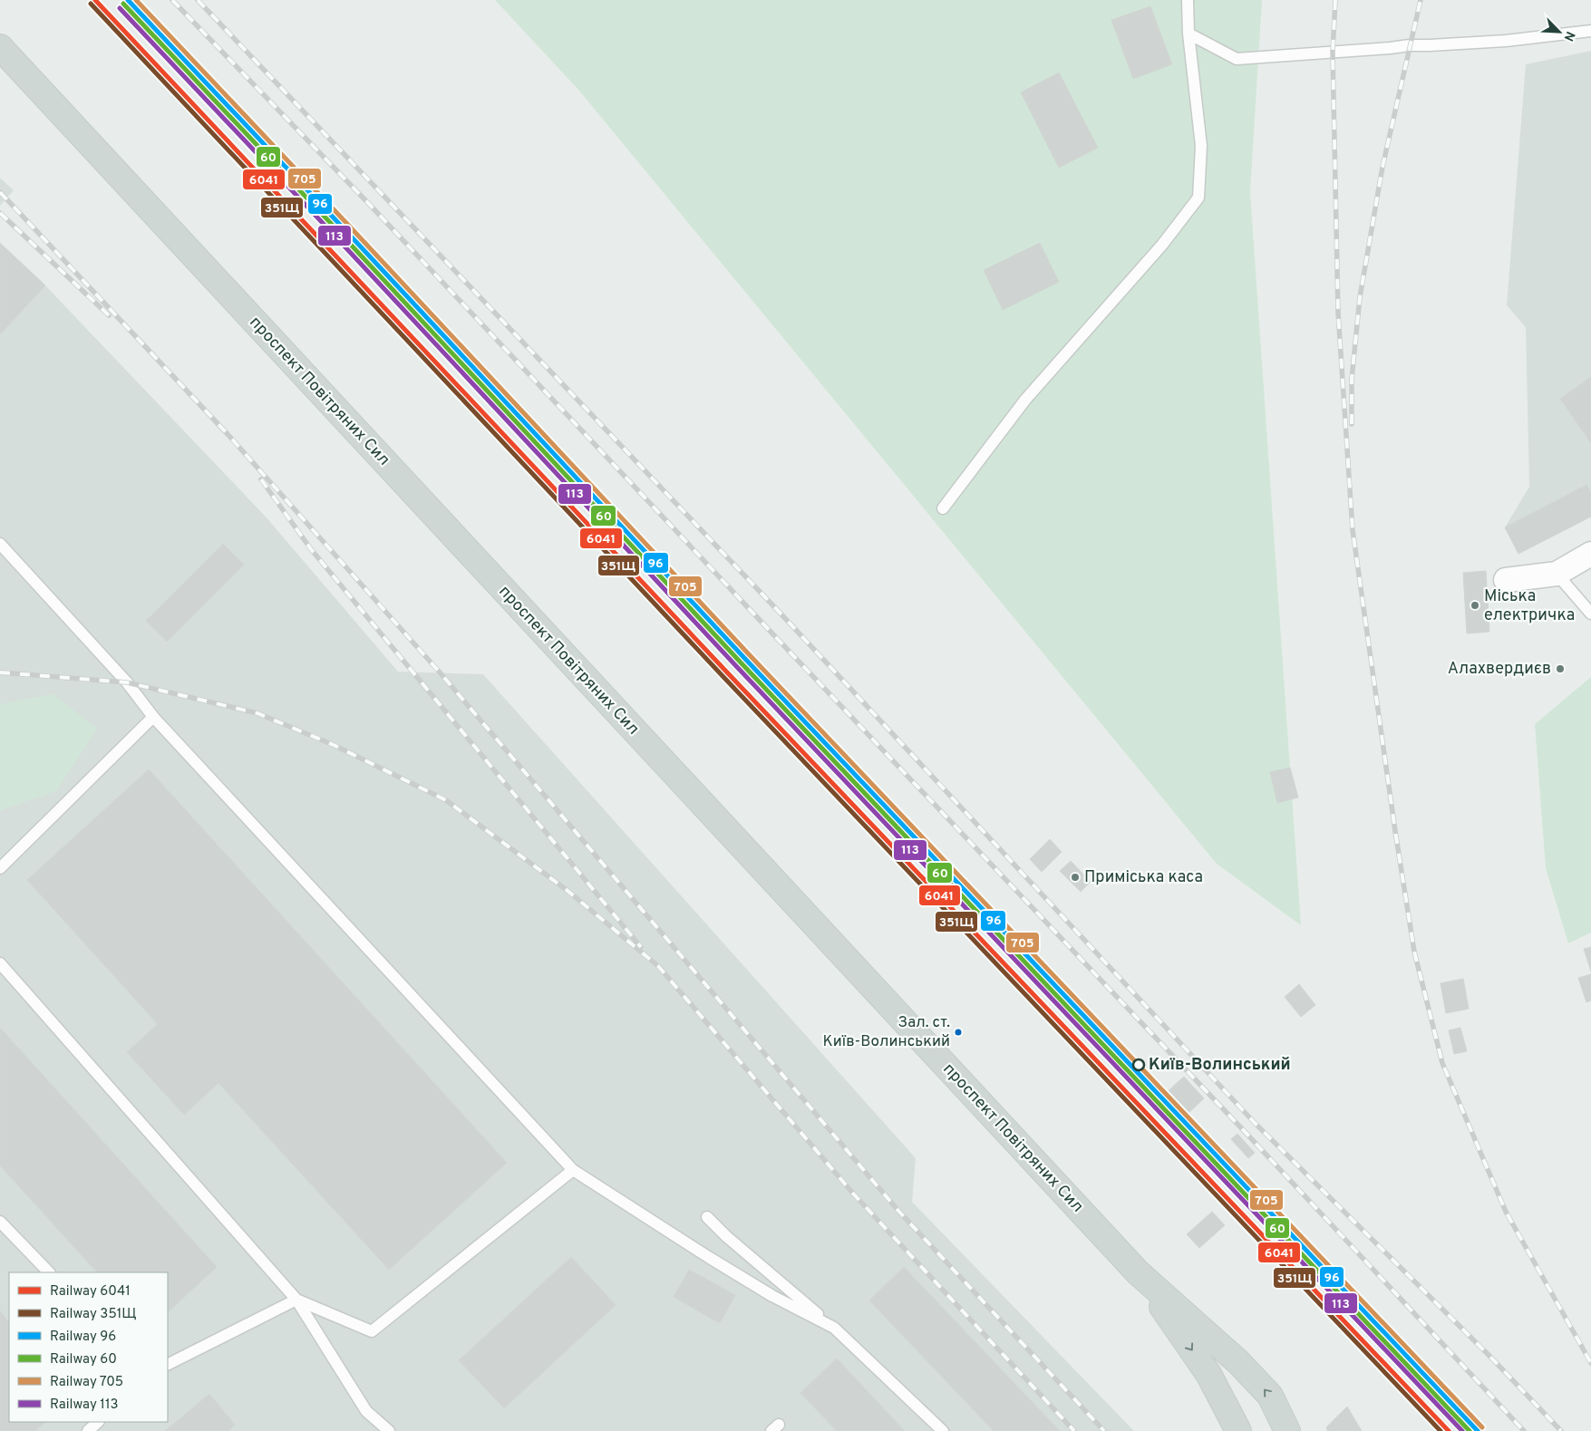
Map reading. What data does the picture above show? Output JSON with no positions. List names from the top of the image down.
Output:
{
  "streets": {
    "main road": ["проспект Повітряних Сил"]
  },
  "places": [
    "Міська електричка",
    "Алахвердиєв",
    "Приміська каса",
    "Зал. ст. Київ-Волинський",
    "Київ-Волинський"
  ],
  "lines": [
    "rail line 6041",
    "rail line 96",
    "rail line 705",
    "rail line 351Щ",
    "rail line 60",
    "rail line 113"
  ],
  "legend": [
    "Railway 6041",
    "Railway 351Щ",
    "Railway 96",
    "Railway 60",
    "Railway 705",
    "Railway 113"
  ],
  "north": "bottom right"
}
